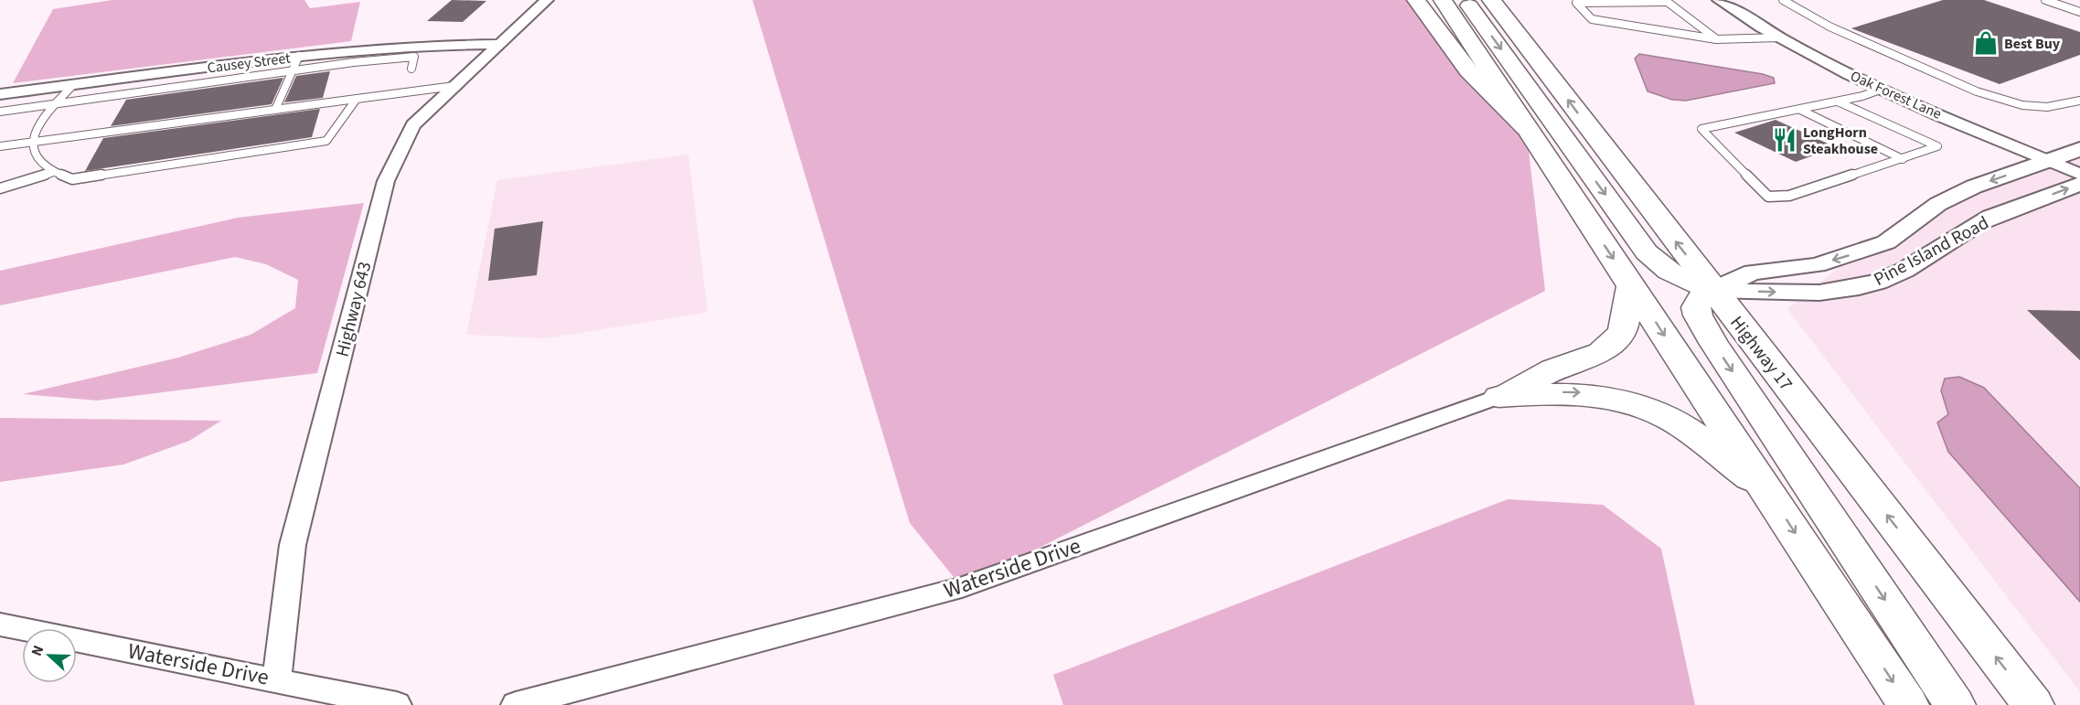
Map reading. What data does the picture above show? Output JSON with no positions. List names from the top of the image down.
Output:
{
  "streets": {
    "highway": ["Highway 17"],
    "street": [
      "Causey Street",
      "Oak Forest Lane",
      "Pine Island Road",
      "Highway 643",
      "Waterside Drive"
    ]
  },
  "crossings": [
    ["Causey Street", "Highway 643"],
    ["Oak Forest Lane", "Pine Island Road"],
    ["Pine Island Road", "Highway 17"],
    ["Highway 643", "Waterside Drive"]
  ],
  "places": {
    "shop": ["Best Buy"],
    "restaurant": ["LongHorn Steakhouse"]
  },
  "north": "left"
}
